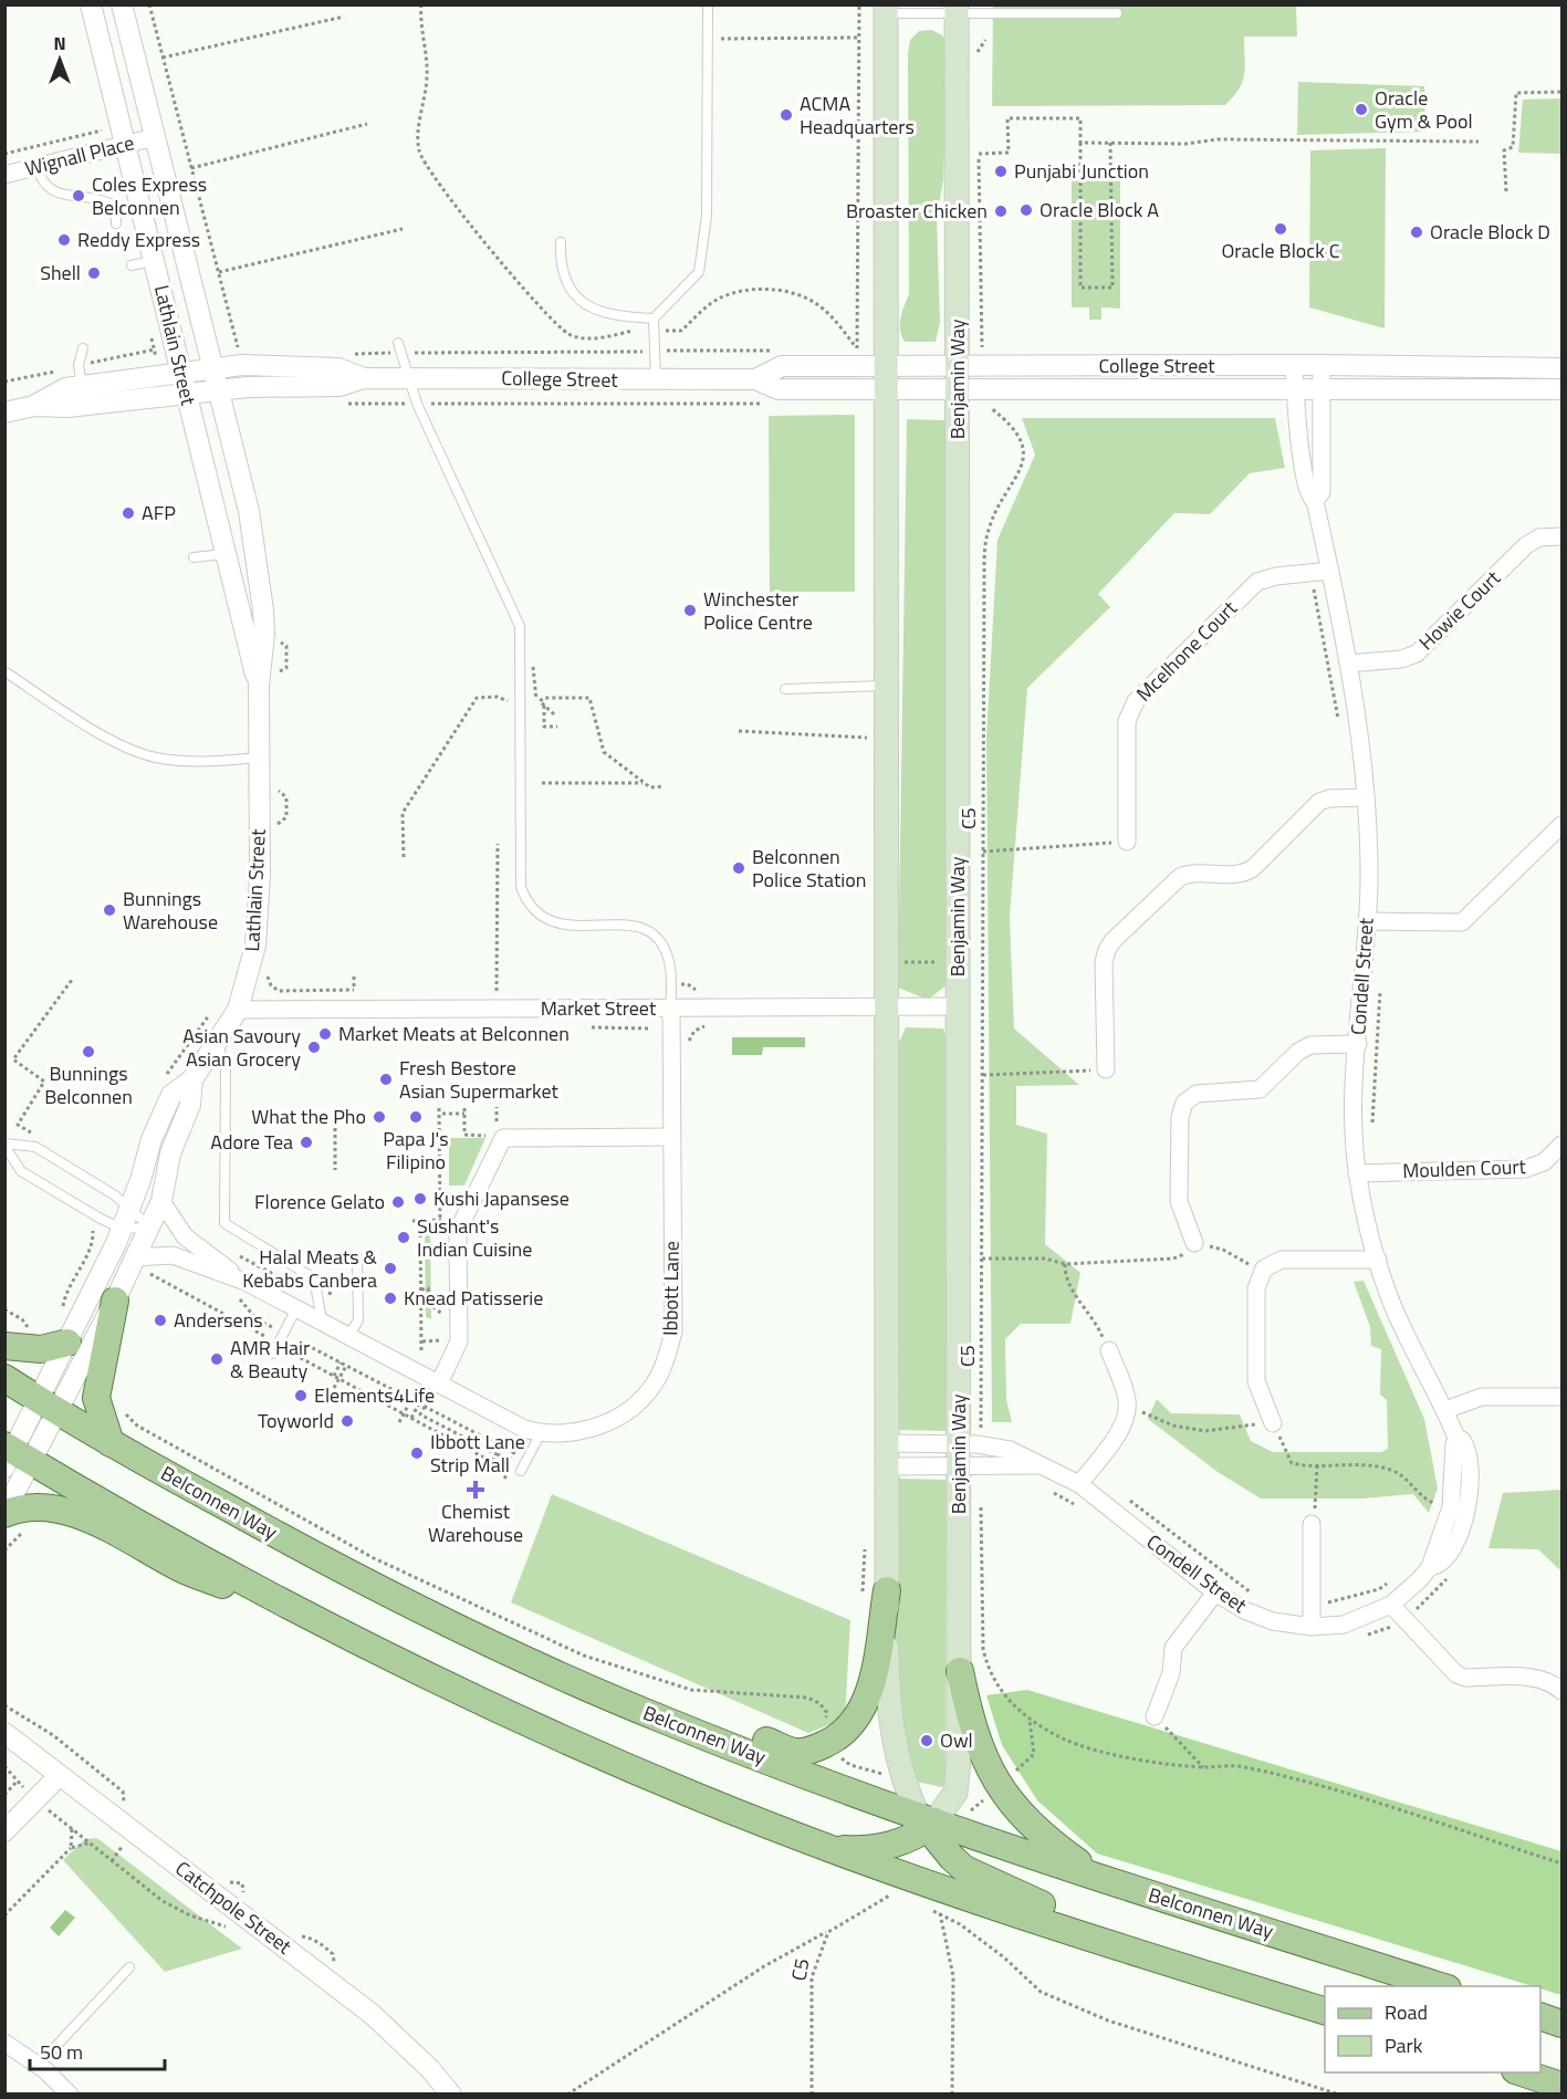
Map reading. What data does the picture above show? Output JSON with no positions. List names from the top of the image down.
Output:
{
  "streets": {
    "main road": ["Benjamin Way", "Belconnen Way"],
    "street": [
      "Wignall Place",
      "Lathlain Street",
      "College Street",
      "Howie Court",
      "Mcelhone Court",
      "Condell Street",
      "Market Street",
      "Moulden Court",
      "Ibbott Lane",
      "Catchpole Street"
    ],
    "path": ["C5"]
  },
  "crossings": [
    ["Wignall Place", "Lathlain Street"],
    ["Lathlain Street", "College Street"],
    ["Lathlain Street", "Market Street"],
    ["Lathlain Street", "Belconnen Way"],
    ["College Street", "Benjamin Way"],
    ["College Street", "Condell Street"],
    ["Benjamin Way", "Condell Street"],
    ["Benjamin Way", "Market Street"],
    ["Benjamin Way", "Belconnen Way"],
    ["Howie Court", "Condell Street"],
    ["Mcelhone Court", "Condell Street"],
    ["Condell Street", "Moulden Court"],
    ["Market Street", "Ibbott Lane"]
  ],
  "places": {
    "other": [
      "Oracle Gym & Pool",
      "ACMA Headquarters",
      "Punjabi Junction",
      "Coles Express Belconnen",
      "Oracle Block A",
      "Broaster Chicken",
      "Oracle Block C",
      "Oracle Block D",
      "Reddy Express",
      "Shell",
      "AFP",
      "Winchester Police Centre",
      "Belconnen Police Station",
      "Bunnings Warehouse",
      "Market Meats at Belconnen",
      "Asian Savoury Asian Grocery",
      "Bunnings Belconnen",
      "Fresh Bestore Asian Supermarket",
      "What the Pho",
      "Papa J's Filipino",
      "Adore Tea",
      "Kushi Japansese",
      "Florence Gelato",
      "Sushant's Indian Cuisine",
      "Halal Meats & Kebabs Canbera",
      "Knead Patisserie",
      "Andersens",
      "AMR Hair & Beauty",
      "Elements4Life",
      "Toyworld",
      "Ibbott Lane Strip Mall",
      "Owl"
    ],
    "health": ["Chemist Warehouse"]
  },
  "legend": ["Road", "Park"],
  "scale_bar": "50 m",
  "north": "top"
}
